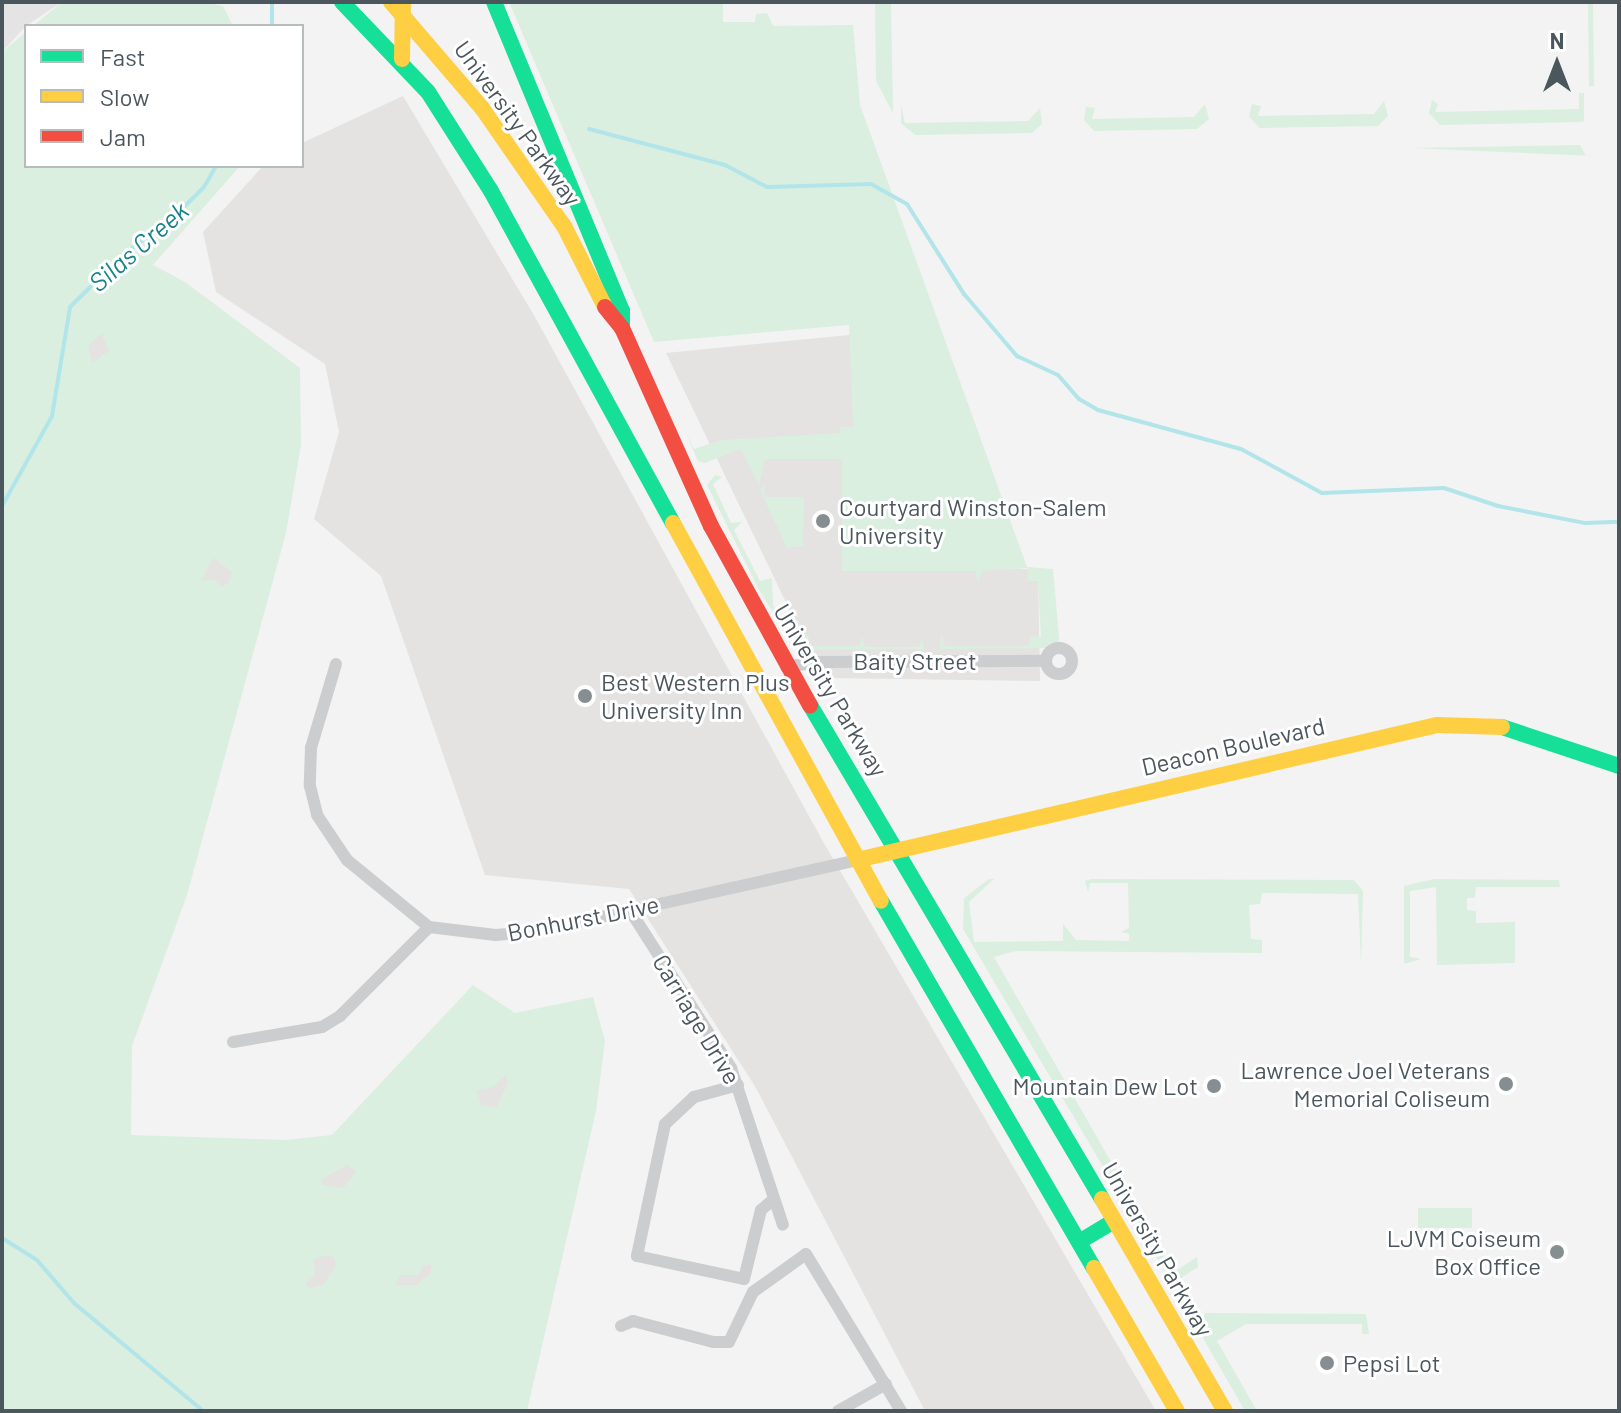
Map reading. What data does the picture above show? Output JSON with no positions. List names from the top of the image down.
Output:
{
  "streets": {
    "main road": ["University Parkway", "Deacon Boulevard"],
    "street": ["Baity Street", "Bonhurst Drive", "Carriage Drive"]
  },
  "crossings": [
    ["University Parkway", "Baity Street"],
    ["University Parkway", "Deacon Boulevard"],
    ["Deacon Boulevard", "Bonhurst Drive"],
    ["Bonhurst Drive", "Carriage Drive"]
  ],
  "water": ["Silas Creek"],
  "places": [
    "Courtyard Winston-Salem University",
    "Best Western Plus University Inn",
    "Lawrence Joel Veterans Memorial Coliseum",
    "Mountain Dew Lot",
    "LJVM Coiseum Box Office",
    "Pepsi Lot"
  ],
  "legend": ["Fast", "Slow", "Jam"],
  "north": "top"
}
